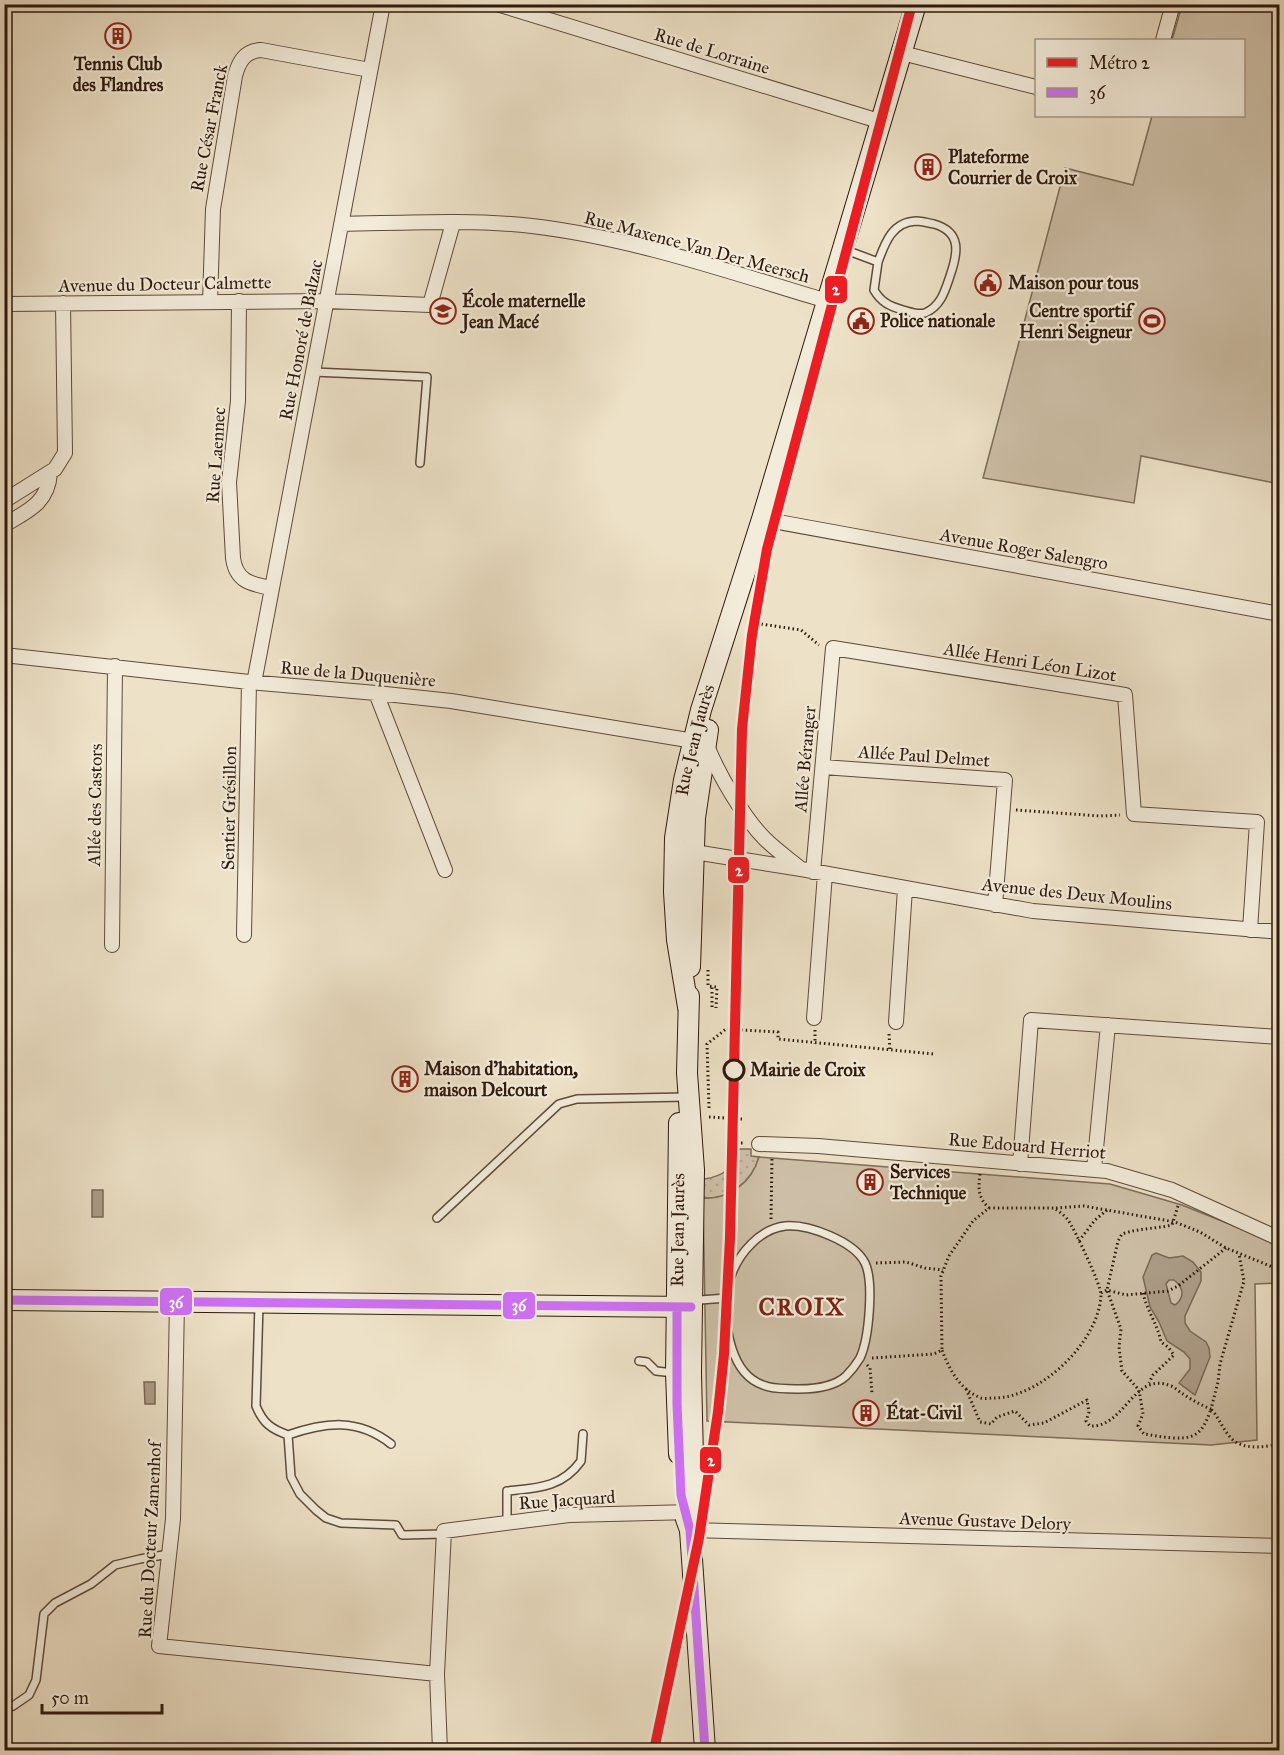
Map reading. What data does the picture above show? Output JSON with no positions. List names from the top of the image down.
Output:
{
  "streets": {
    "main road": ["Rue Jean Jaurès"],
    "street": [
      "Rue de Lorraine",
      "Rue César Franck",
      "Rue Maxence Van Der Meersch",
      "Avenue du Docteur Calmette",
      "Rue Honoré de Balzac",
      "Rue Laennec",
      "Avenue Roger Salengro",
      "Allée Henri Léon Lizot",
      "Rue de la Duquenière",
      "Allée Paul Delmet",
      "Allée Béranger",
      "Allée des Castors",
      "Sentier Grésillon",
      "Avenue des Deux Moulins",
      "Rue Edouard Herriot",
      "Rue Jacquard",
      "Avenue Gustave Delory",
      "Rue du Docteur Zamenhof"
    ]
  },
  "crossings": [
    ["Rue de Lorraine", "Rue Jean Jaurès"],
    ["Rue César Franck", "Avenue du Docteur Calmette"],
    ["Rue César Franck", "Rue Honoré de Balzac"],
    ["Rue Maxence Van Der Meersch", "Avenue du Docteur Calmette"],
    ["Rue Maxence Van Der Meersch", "Rue Honoré de Balzac"],
    ["Rue Maxence Van Der Meersch", "Rue Jean Jaurès"],
    ["Avenue du Docteur Calmette", "Rue Honoré de Balzac"],
    ["Avenue du Docteur Calmette", "Rue Laennec"],
    ["Rue Honoré de Balzac", "Rue Laennec"],
    ["Rue Honoré de Balzac", "Rue de la Duquenière"],
    ["Rue Honoré de Balzac", "Sentier Grésillon"],
    ["Avenue Roger Salengro", "Rue Jean Jaurès"],
    ["Allée Henri Léon Lizot", "Allée Béranger"],
    ["Rue de la Duquenière", "Rue Jean Jaurès"],
    ["Rue de la Duquenière", "Allée des Castors"],
    ["Rue de la Duquenière", "Sentier Grésillon"],
    ["Rue de la Duquenière", "Avenue des Deux Moulins"],
    ["Rue Jean Jaurès", "Avenue des Deux Moulins"],
    ["Rue Jean Jaurès", "Rue Jacquard"],
    ["Rue Jean Jaurès", "Avenue Gustave Delory"],
    ["Allée Paul Delmet", "Allée Béranger"],
    ["Allée Paul Delmet", "Avenue des Deux Moulins"],
    ["Allée Béranger", "Avenue des Deux Moulins"],
    ["Rue Jacquard", "Avenue Gustave Delory"]
  ],
  "districts": ["CROIX"],
  "places": {
    "building": [
      "Tennis Club des Flandres",
      "Plateforme Courrier de Croix",
      "Maison d'habitation, maison Delcourt",
      "Services Technique",
      "État-Civil"
    ],
    "public building": ["Maison pour tous", "Police nationale"],
    "school or university": ["École maternelle Jean Macé"],
    "sports": ["Centre sportif Henri Seigneur"],
    "other": ["Mairie de Croix"]
  },
  "lines": ["metro line 2", "transit line 36"],
  "legend": ["Métro 2", "36"],
  "scale_bar": "50 m"
}
